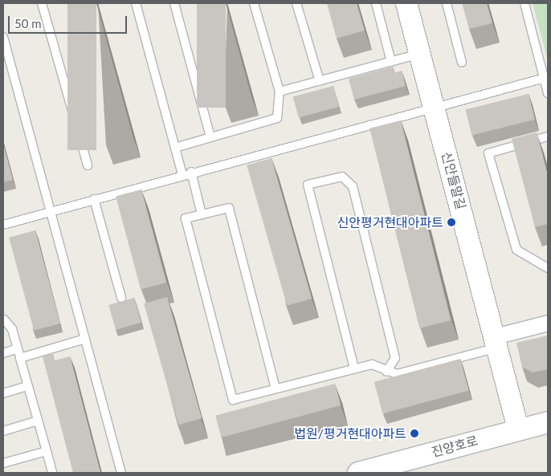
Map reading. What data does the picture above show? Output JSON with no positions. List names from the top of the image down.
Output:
{
  "streets": {
    "street": ["신안들말길", "진양호로"]
  },
  "crossings": [
    ["신안들말길", "진양호로"]
  ],
  "places": ["신안평거현대아파트", "법원/평거현대아파트"],
  "scale_bar": "50 m"
}
